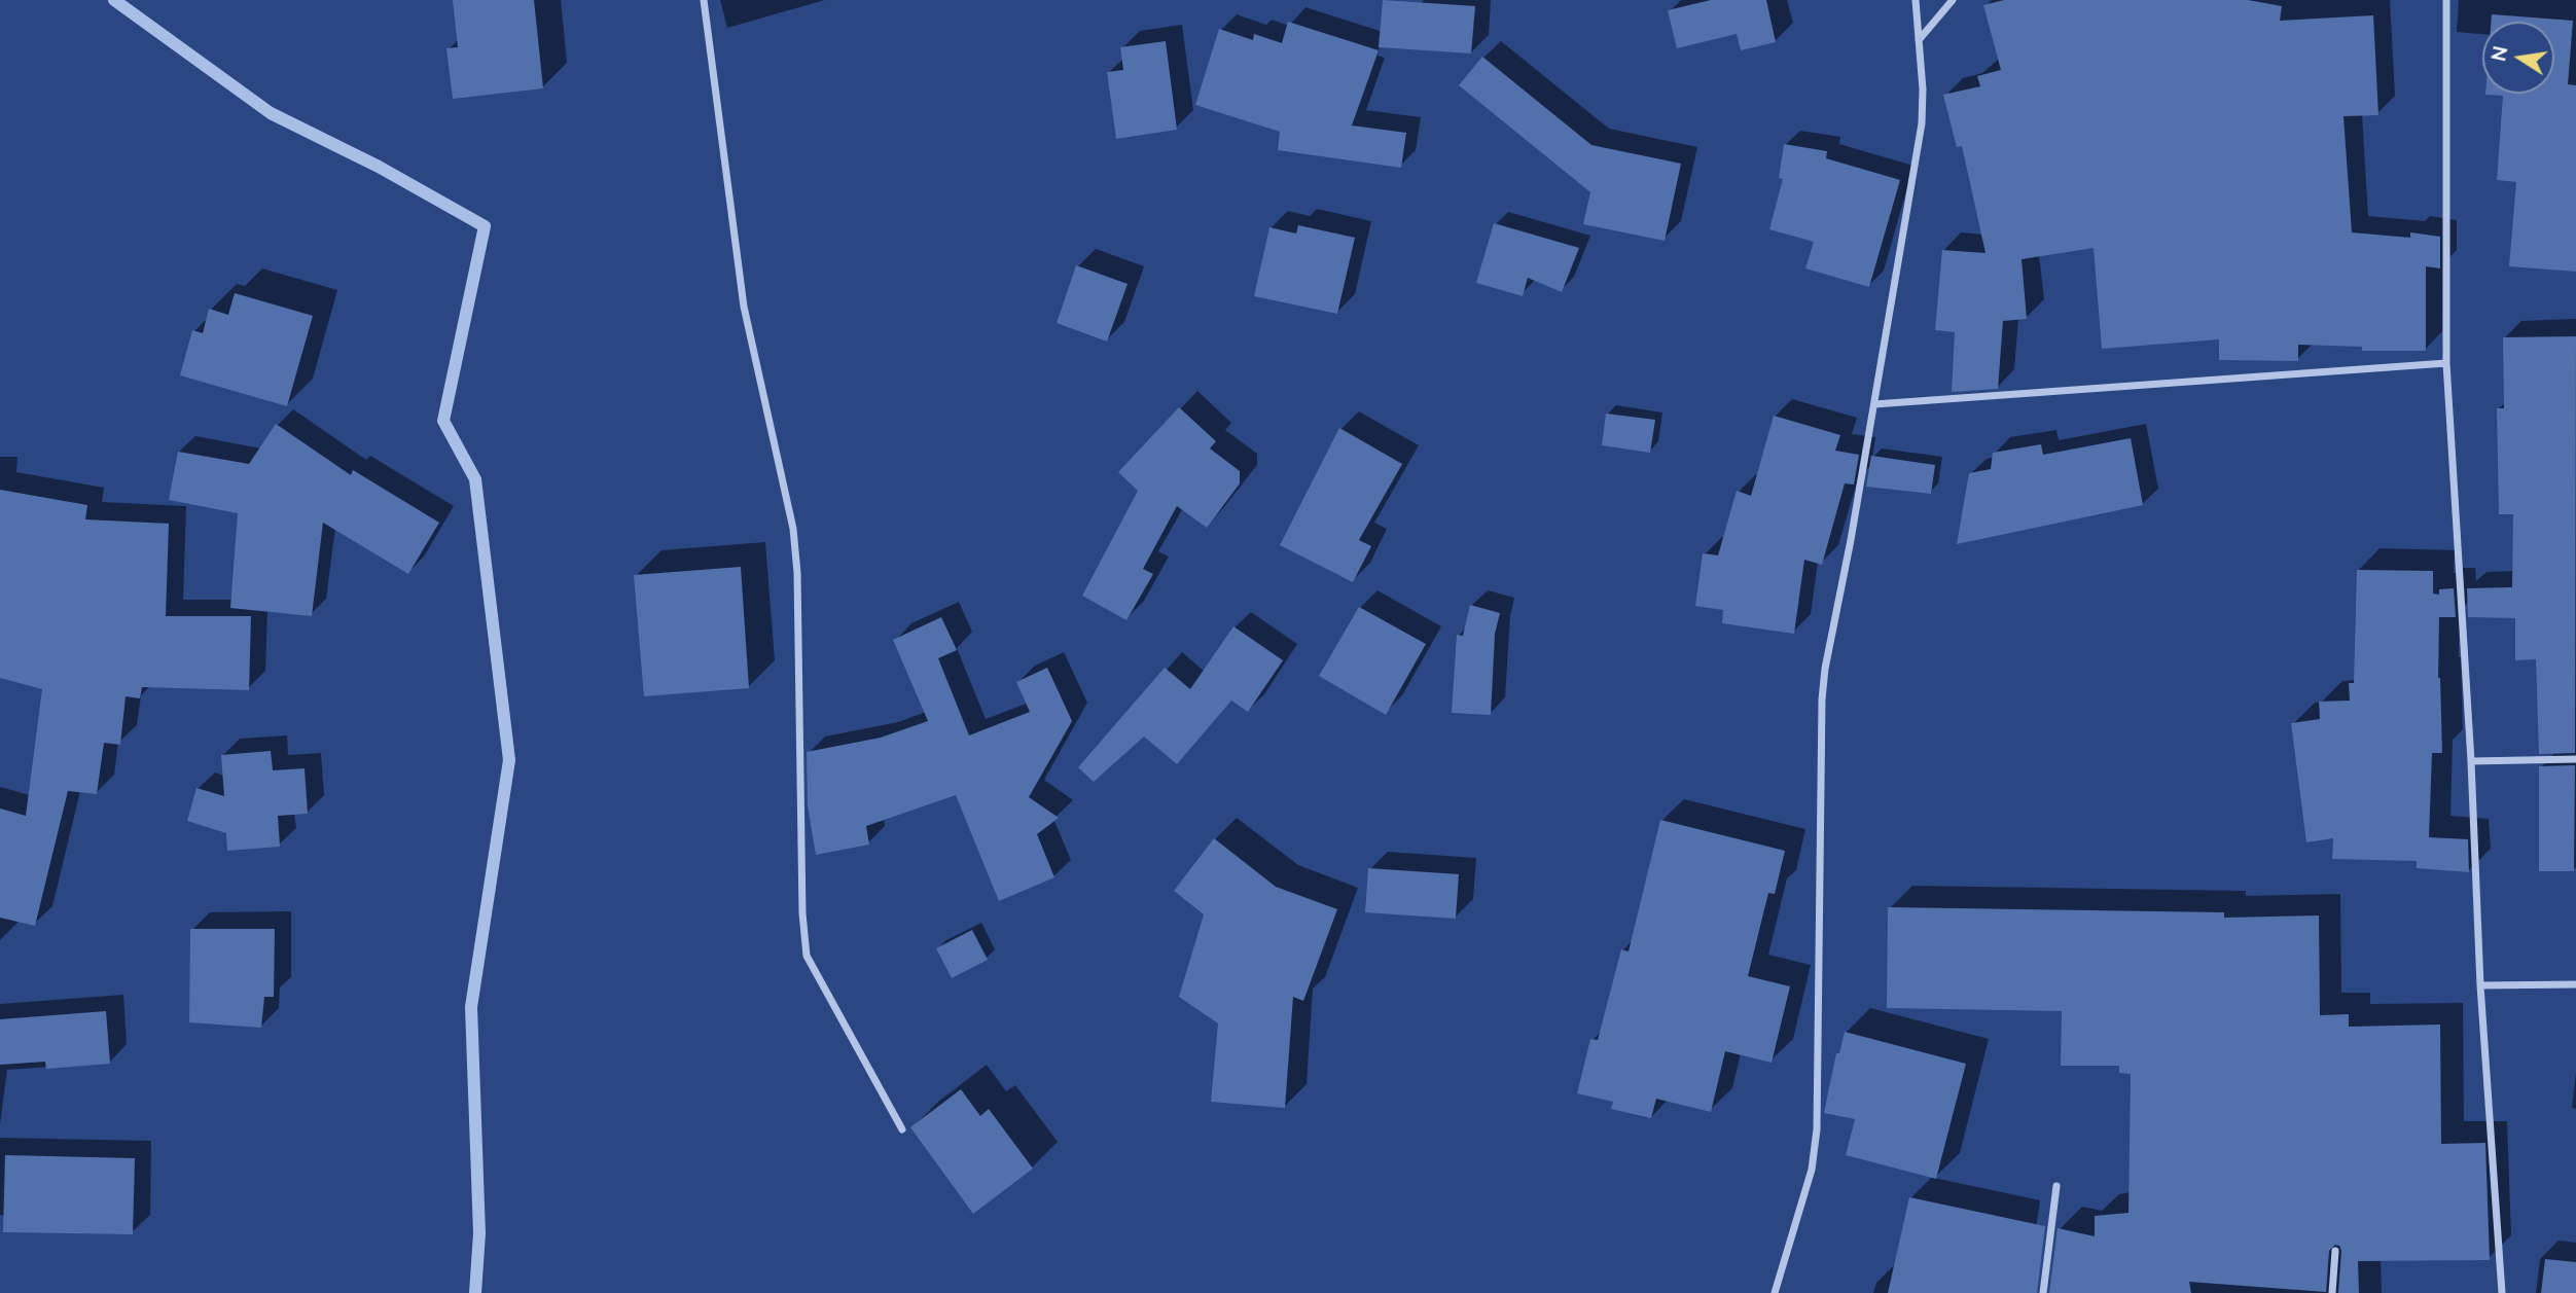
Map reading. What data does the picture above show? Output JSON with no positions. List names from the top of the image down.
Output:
{
  "north": "left"
}
